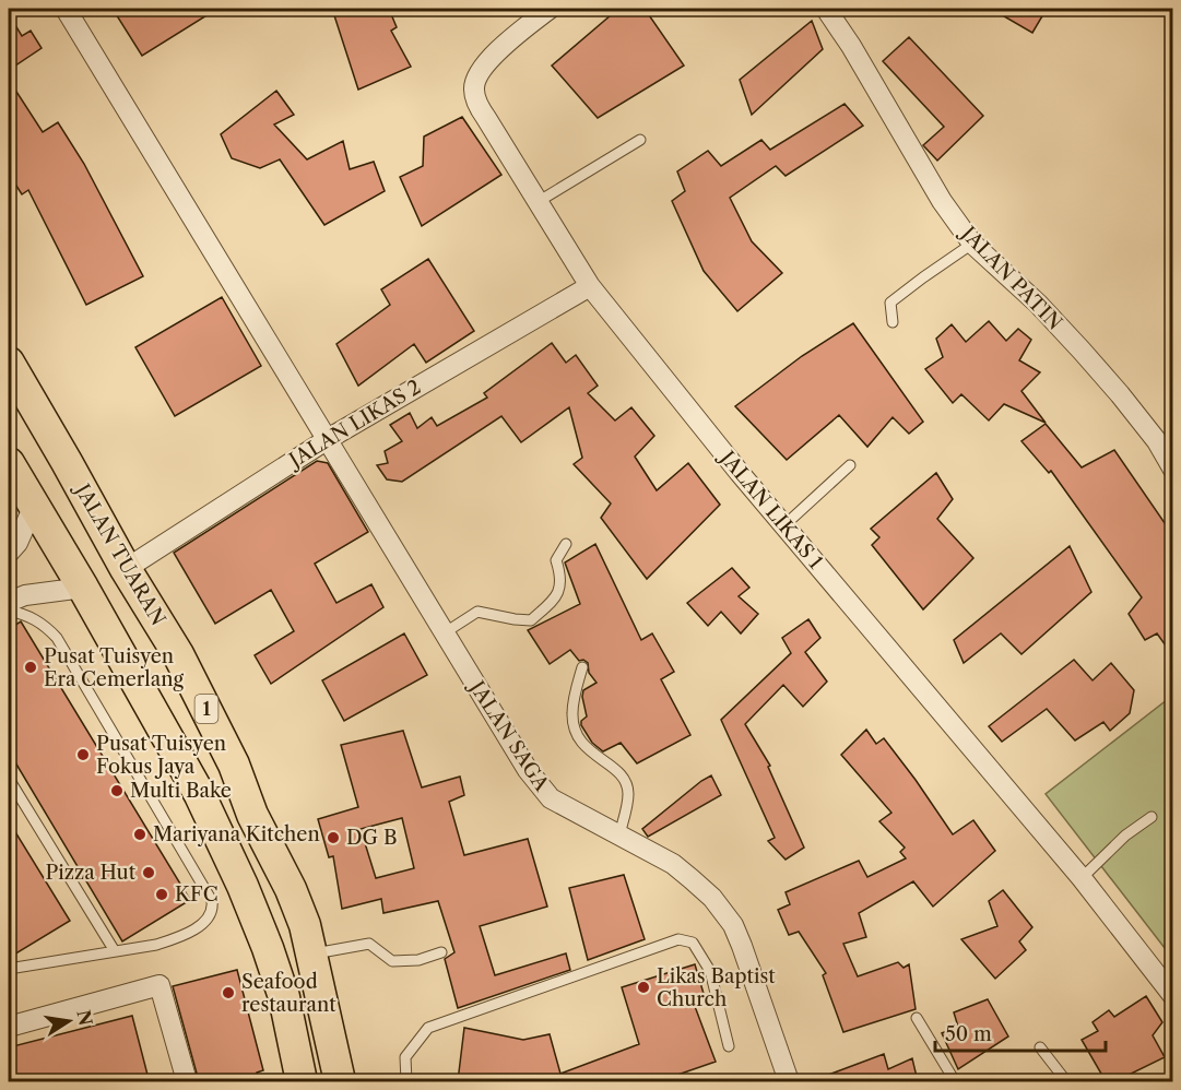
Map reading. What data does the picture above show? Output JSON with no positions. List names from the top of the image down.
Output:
{
  "streets": {
    "main road": ["JALAN TUARAN", "1"],
    "street": [
      "JALAN PATIN",
      "JALAN LIKAS 2",
      "JALAN LIKAS 1",
      "JALAN SAGA"
    ]
  },
  "crossings": [
    ["JALAN LIKAS 2", "JALAN LIKAS 1"],
    ["JALAN LIKAS 2", "JALAN TUARAN"],
    ["JALAN LIKAS 2", "JALAN SAGA"]
  ],
  "places": [
    "Pusat Tuisyen Era Cemerlang",
    "Pusat Tuisyen Fokus Jaya",
    "Multi Bake",
    "Mariyana Kitchen",
    "DG B",
    "Pizza Hut",
    "KFC",
    "Likas Baptist Church",
    "Seafood restaurant"
  ],
  "scale_bar": "50 m",
  "north": "right"
}
